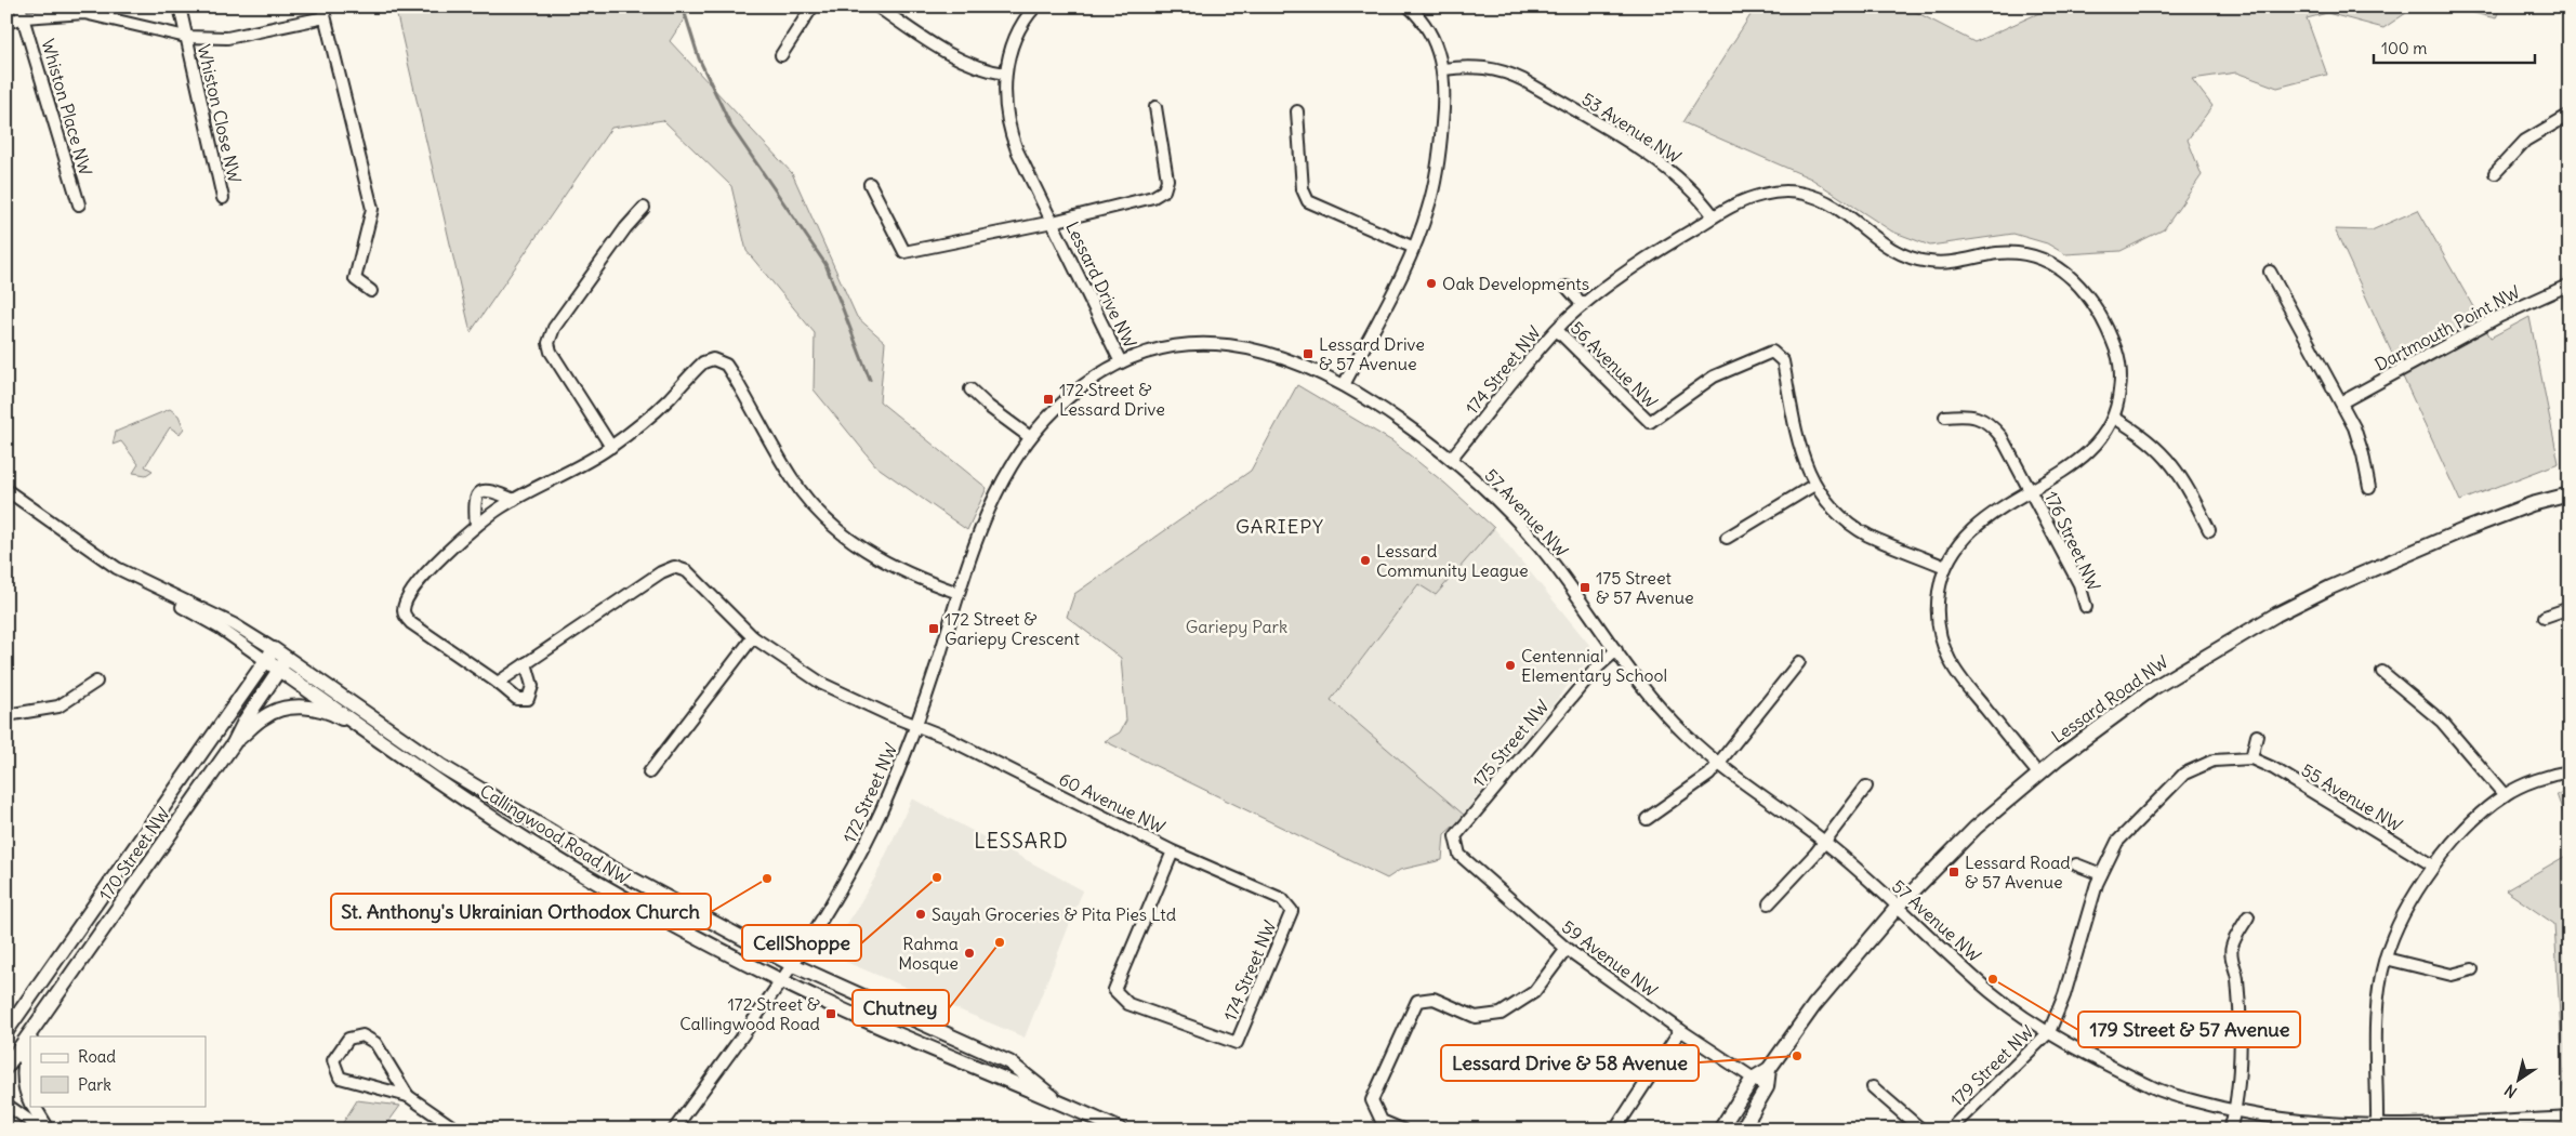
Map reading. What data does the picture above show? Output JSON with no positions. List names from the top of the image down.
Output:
{
  "streets": {
    "main road": ["Lessard Road NW", "Callingwood Road NW", "170 Street NW"],
    "street": [
      "Whiston Place NW",
      "Whiston Close NW",
      "53 Avenue NW",
      "Lessard Drive NW",
      "Dartmouth Point NW",
      "56 Avenue NW",
      "174 Street NW",
      "57 Avenue NW",
      "176 Street NW",
      "175 Street NW",
      "172 Street NW",
      "55 Avenue NW",
      "60 Avenue NW",
      "59 Avenue NW",
      "179 Street NW"
    ]
  },
  "crossings": [
    ["53 Avenue NW", "174 Street NW"],
    ["Lessard Drive NW", "172 Street NW"],
    ["56 Avenue NW", "174 Street NW"],
    ["174 Street NW", "57 Avenue NW"],
    ["174 Street NW", "60 Avenue NW"],
    ["57 Avenue NW", "Lessard Road NW"],
    ["57 Avenue NW", "175 Street NW"],
    ["57 Avenue NW", "172 Street NW"],
    ["57 Avenue NW", "179 Street NW"],
    ["Lessard Road NW", "59 Avenue NW"],
    ["175 Street NW", "59 Avenue NW"],
    ["172 Street NW", "60 Avenue NW"],
    ["172 Street NW", "Callingwood Road NW"],
    ["55 Avenue NW", "179 Street NW"],
    ["Callingwood Road NW", "170 Street NW"]
  ],
  "districts": ["GARIEPY", "LESSARD"],
  "parks": ["Gariepy Park"],
  "places": {
    "other": [
      "Oak Developments",
      "Lessard Community League",
      "Centennial Elementary School",
      "CellShoppe",
      "St. Anthony's Ukrainian Orthodox Church",
      "Sayah Groceries & Pita Pies Ltd",
      "Chutney",
      "Rahma Mosque",
      "179 Street & 57 Avenue",
      "Lessard Drive & 58 Avenue"
    ],
    "transit": [
      "Lessard Drive & 57 Avenue",
      "172 Street & Lessard Drive",
      "175 Street & 57 Avenue",
      "172 Street & Gariepy Crescent",
      "Lessard Road & 57 Avenue",
      "172 Street & Callingwood Road"
    ]
  },
  "legend": ["Road", "Park"],
  "scale_bar": "100 m",
  "north": "bottom left"
}
